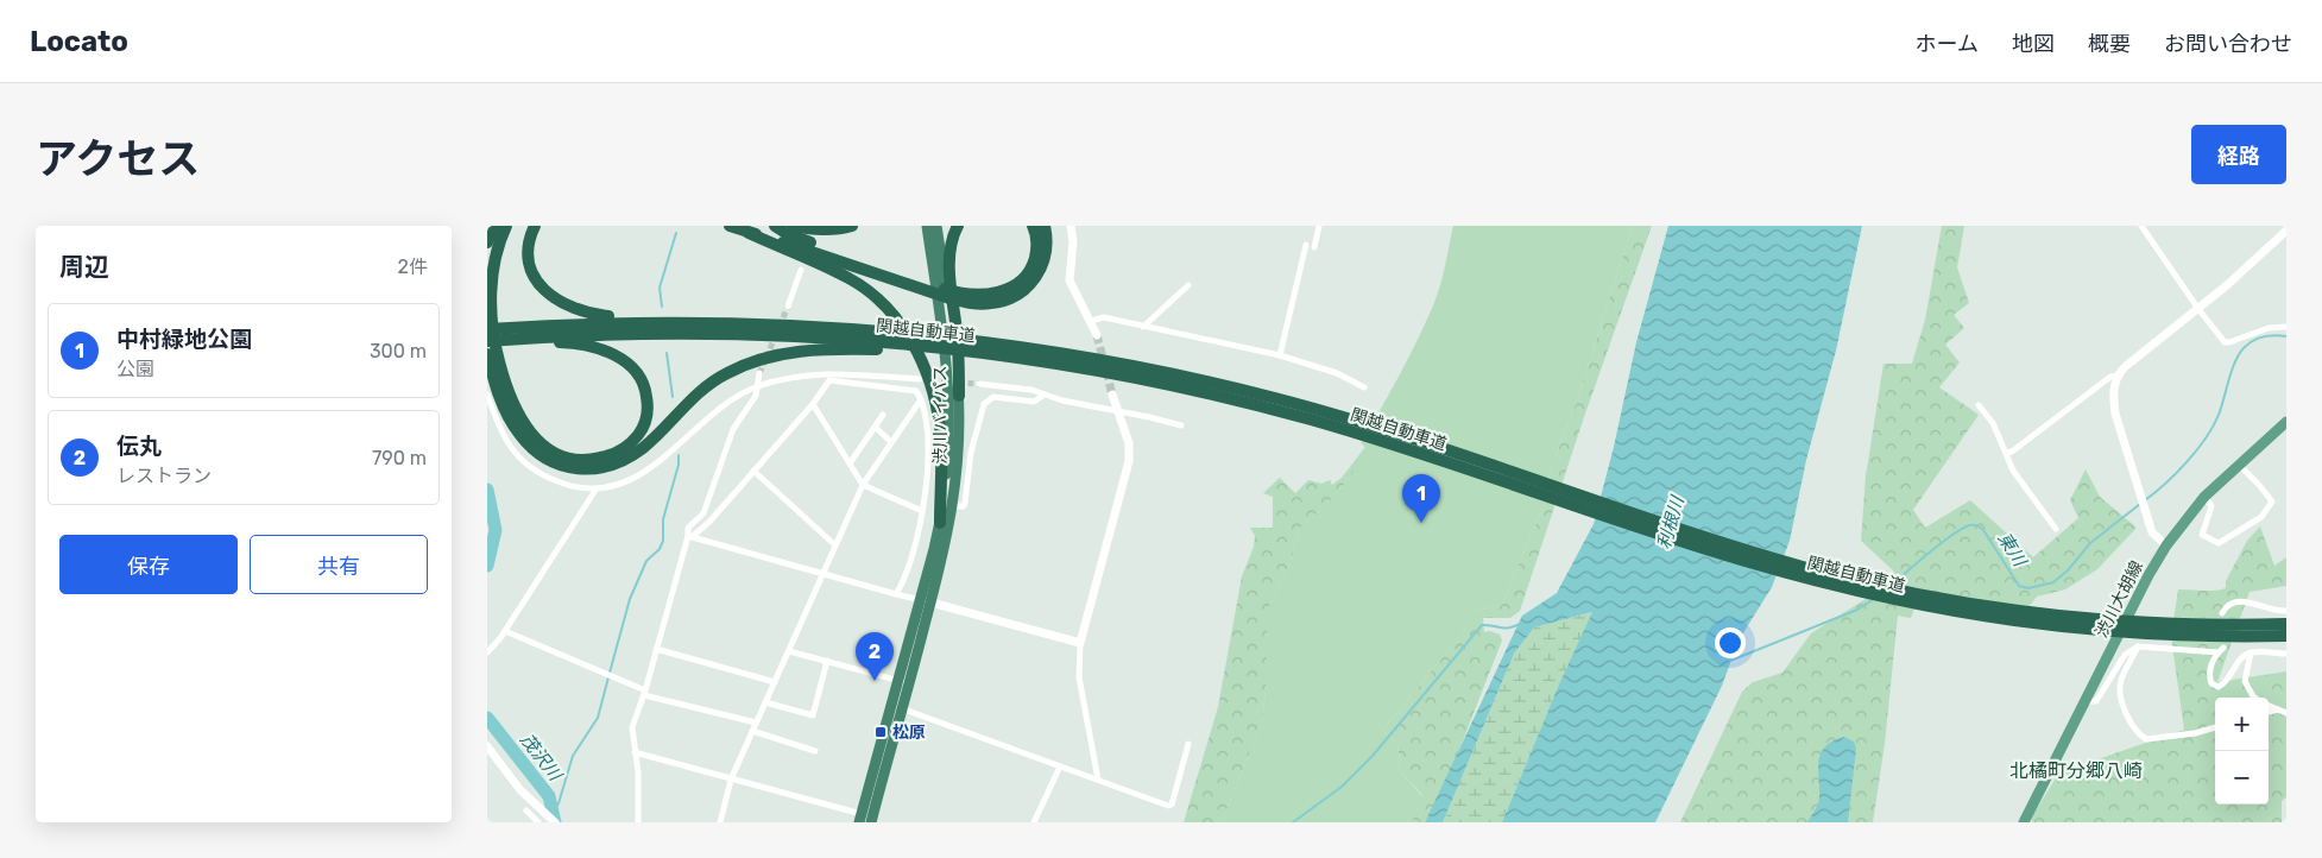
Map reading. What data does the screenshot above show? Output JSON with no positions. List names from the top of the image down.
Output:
{
  "streets": {
    "highway": ["関越自動車道", "渋川バイパス"],
    "main road": ["渋川大胡線"]
  },
  "districts": ["北橘町分郷八崎"],
  "water": ["利根川", "東川", "茂沢川"],
  "places": {
    "transit": ["松原"]
  },
  "page": {
    "header": "Locato",
    "nav": [
      "ホーム",
      "地図",
      "概要",
      "お問い合わせ"
    ],
    "title": "アクセス",
    "buttons": [
      "経路",
      ["保存", "共有"]
    ],
    "heading": ["周辺", "2件"],
    "list": [
      {
        "mark": "1",
        "name": "中村緑地公園",
        "note": "公園",
        "value": "300 m"
      },
      {
        "mark": "2",
        "name": "伝丸",
        "note": "レストラン",
        "value": "790 m"
      }
    ],
    "pins": ["1", "2"],
    "map_buttons": ["+", "−"]
  }
}
